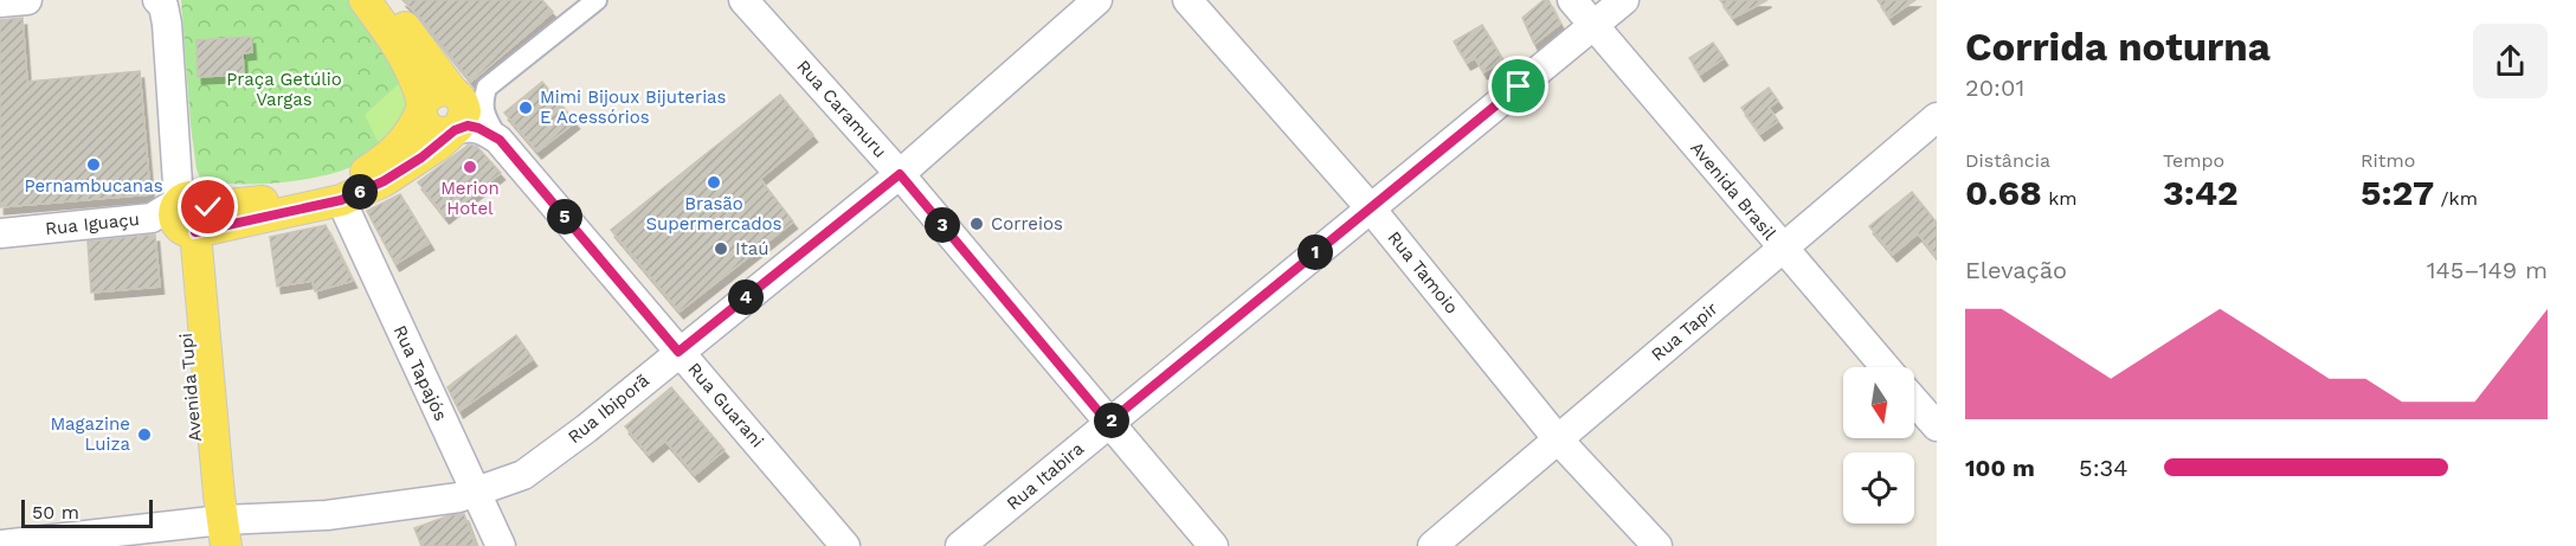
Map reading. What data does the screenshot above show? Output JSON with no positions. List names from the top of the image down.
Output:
{
  "streets": {
    "main road": ["Rua Iguaçu", "Avenida Tupi"],
    "street": [
      "Rua Caramuru",
      "Avenida Brasil",
      "Rua Tamoio",
      "Rua Tapir",
      "Rua Tapajós",
      "Rua Guarani",
      "Rua Ibiporã",
      "Rua Itabira"
    ]
  },
  "crossings": [
    ["Rua Caramuru", "Rua Ibiporã"],
    ["Rua Caramuru", "Rua Itabira"],
    ["Avenida Brasil", "Rua Tapir"],
    ["Avenida Brasil", "Rua Itabira"],
    ["Rua Iguaçu", "Rua Tapajós"],
    ["Rua Iguaçu", "Avenida Tupi"],
    ["Rua Iguaçu", "Rua Guarani"],
    ["Rua Tamoio", "Rua Tapir"],
    ["Rua Tamoio", "Rua Itabira"],
    ["Rua Tapajós", "Rua Ibiporã"],
    ["Avenida Tupi", "Rua Ibiporã"],
    ["Rua Guarani", "Rua Ibiporã"]
  ],
  "parks": ["Praça Getúlio Vargas"],
  "places": [
    "Mimi Bijoux Bijuterias E Acessórios",
    "Pernambucanas",
    "Merion Hotel",
    "Brasão Supermercados",
    "Correios",
    "Itaú",
    "Magazine Luiza"
  ],
  "scale_bar": "50 m",
  "north": "bottom",
  "page": {
    "heading": ["Corrida noturna", "20:01"],
    "stats": [
      ["Distância", "0.68 km"],
      ["Tempo", "3:42"],
      ["Ritmo", "5:27 /km"]
    ],
    "pins": [
      "6",
      "5",
      "3",
      "1",
      "4",
      "2"
    ],
    "chart": ["Elevação", "145–149 m"],
    "list": [
      {
        "name": "100 m",
        "note": "5:34"
      }
    ],
    "scale": "50 m"
  }
}
